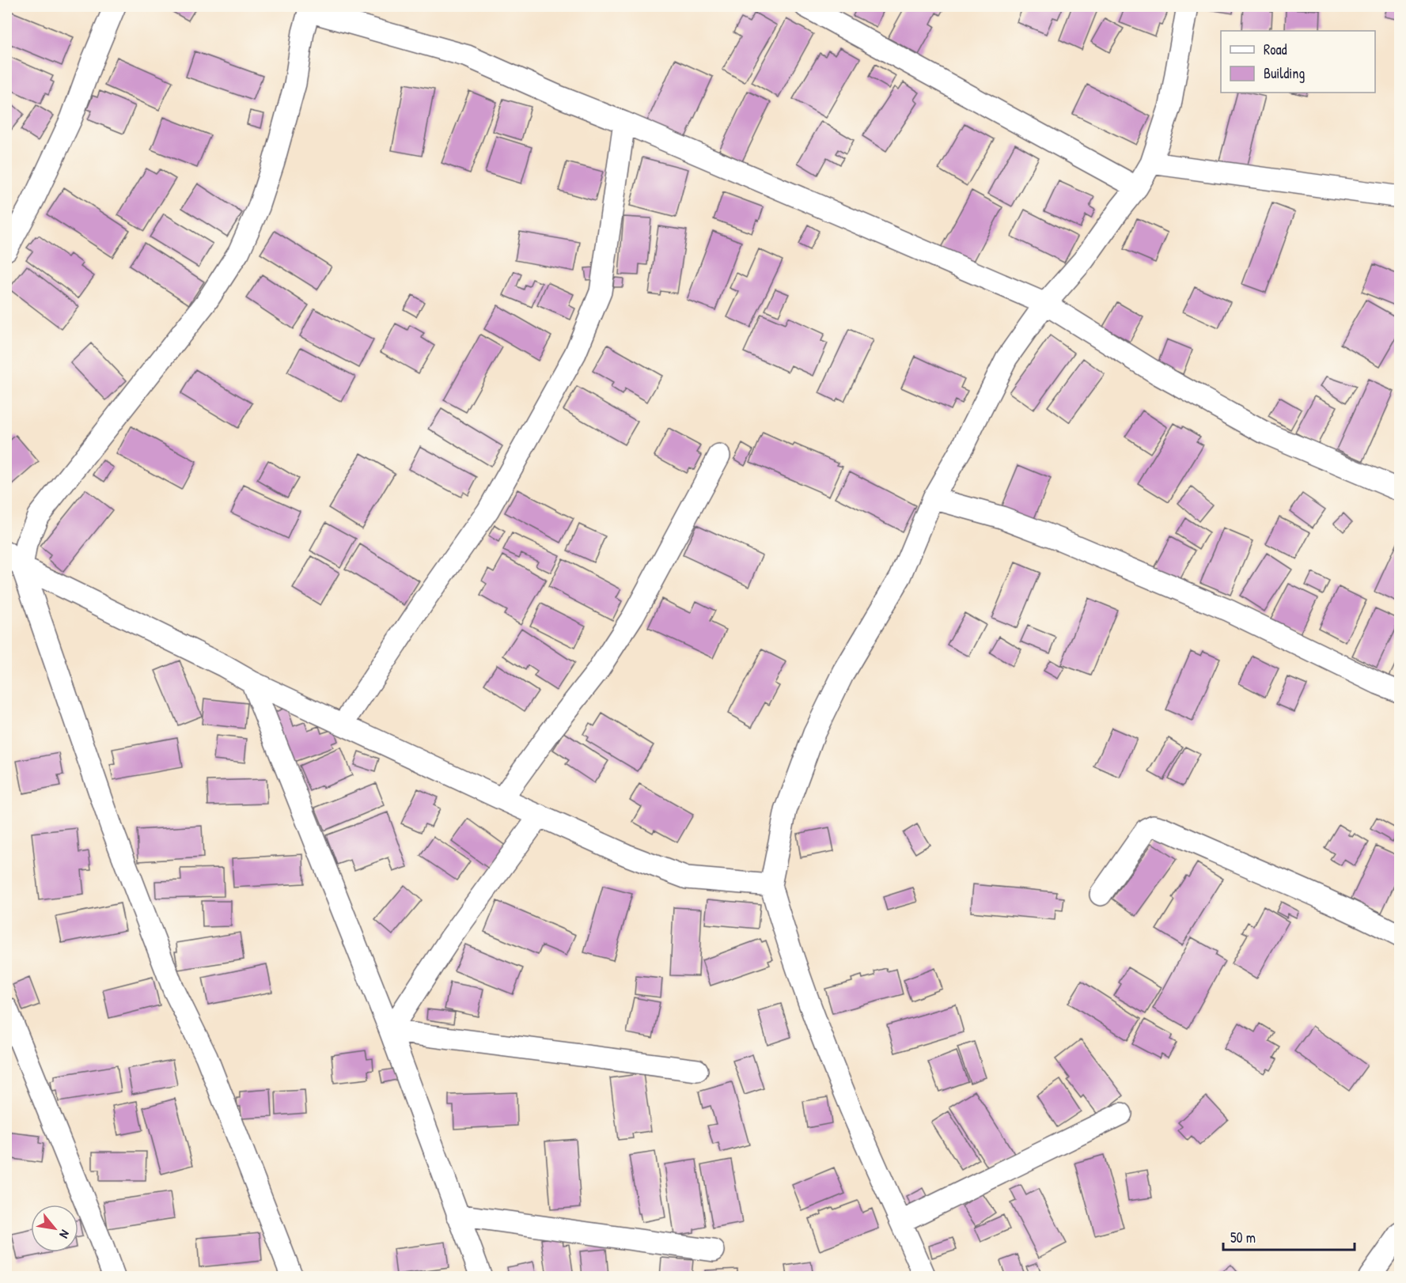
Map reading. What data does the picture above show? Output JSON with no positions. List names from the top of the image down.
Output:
{
  "legend": ["Road", "Building"],
  "scale_bar": "50 m",
  "north": "bottom right"
}
